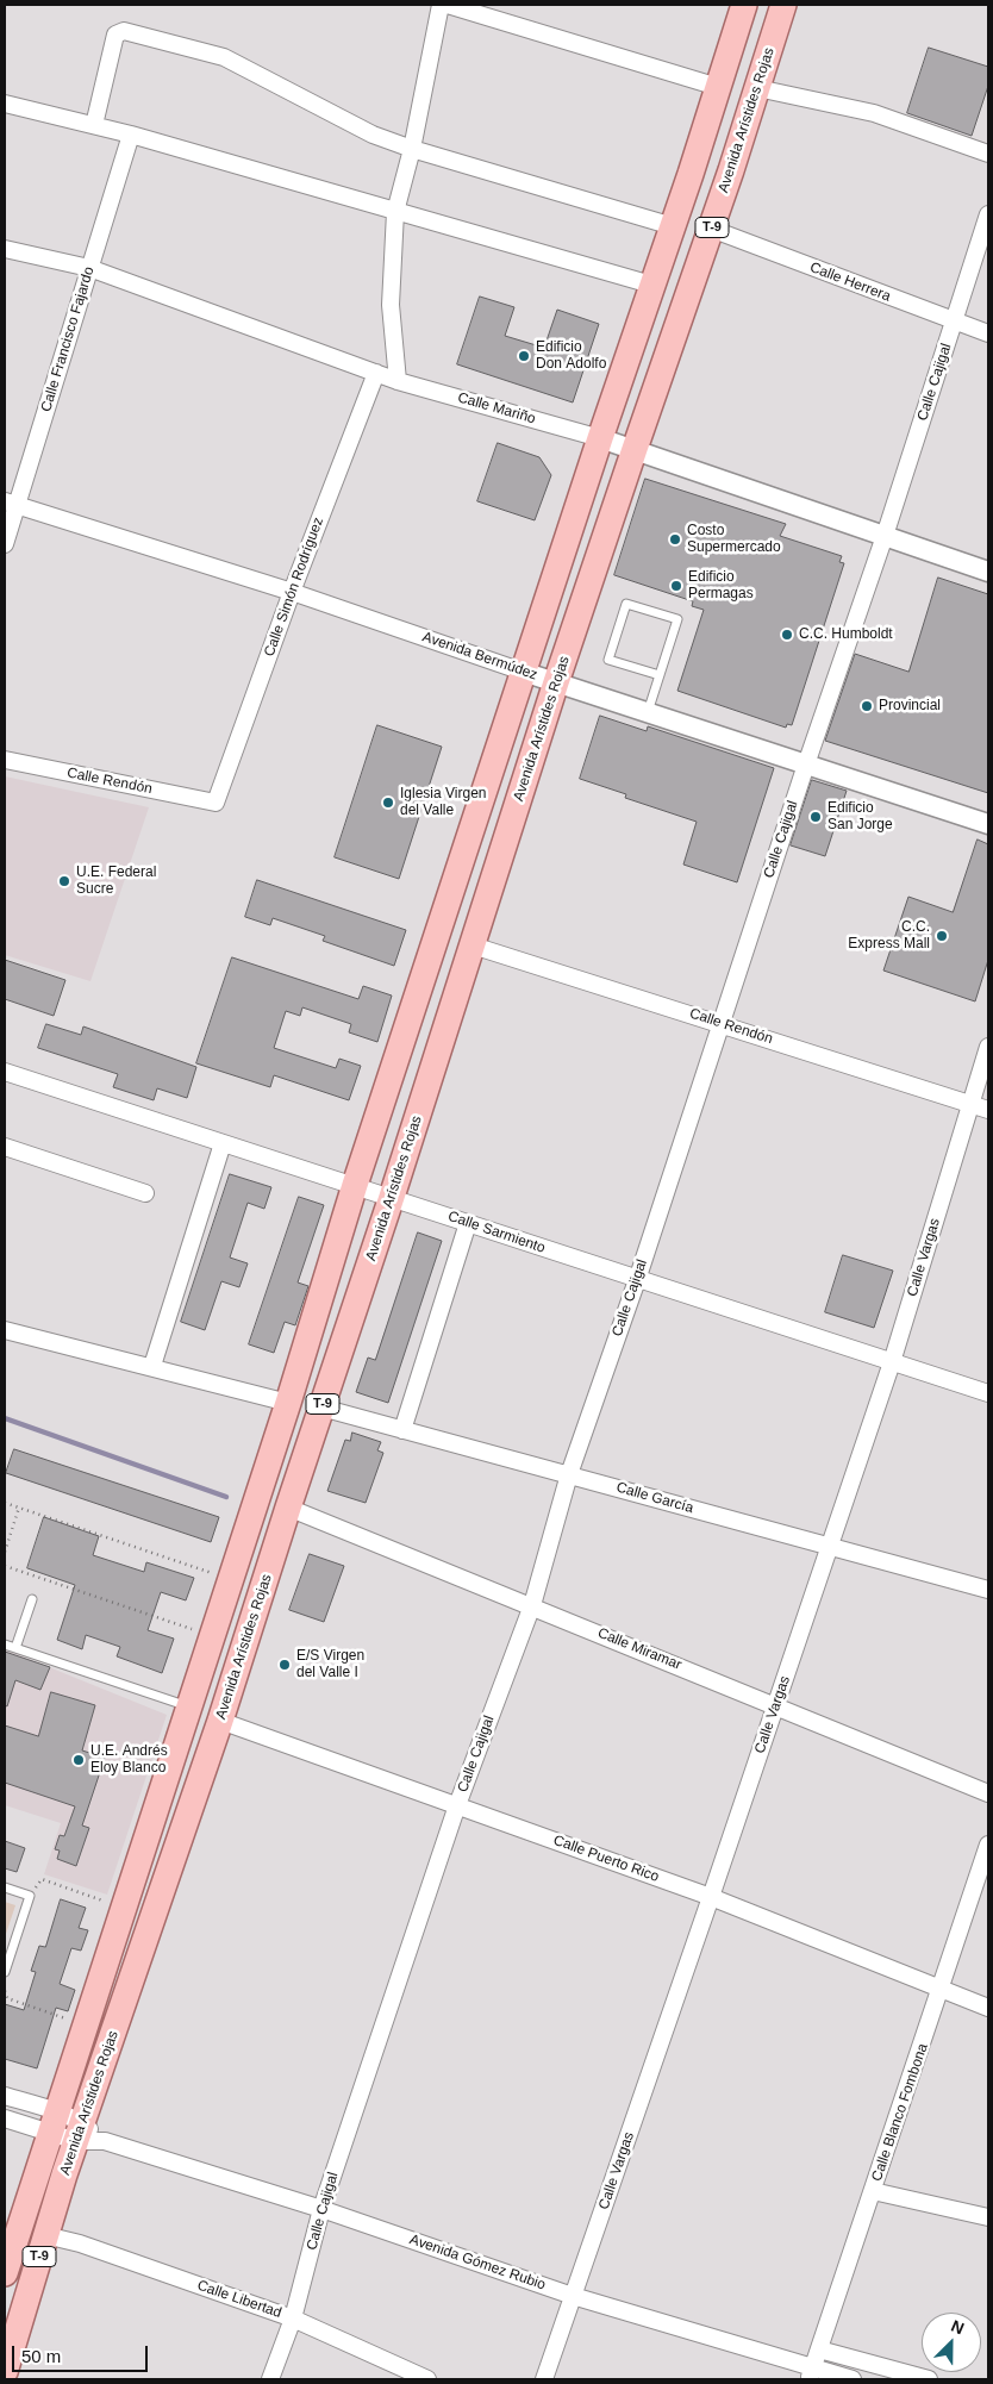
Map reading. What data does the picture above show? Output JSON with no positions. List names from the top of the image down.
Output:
{
  "streets": {
    "main road": ["Avenida Arístides Rojas", "T-9"],
    "street": [
      "Calle Herrera",
      "Calle Francisco Fajardo",
      "Calle Cajigal",
      "Calle Mariño",
      "Calle Simón Rodríguez",
      "Avenida Bermúdez",
      "Calle Rendón",
      "Calle Sarmiento",
      "Calle Vargas",
      "Calle García",
      "Calle Miramar",
      "Calle Puerto Rico",
      "Calle Blanco Fombona",
      "Avenida Gómez Rubio",
      "Calle Libertad"
    ]
  },
  "crossings": [
    ["Avenida Arístides Rojas", "Calle Herrera"],
    ["Avenida Arístides Rojas", "Calle Mariño"],
    ["Avenida Arístides Rojas", "Avenida Bermúdez"],
    ["Avenida Arístides Rojas", "Calle Rendón"],
    ["Avenida Arístides Rojas", "Calle Sarmiento"],
    ["Avenida Arístides Rojas", "Calle García"],
    ["Avenida Arístides Rojas", "Calle Miramar"],
    ["Avenida Arístides Rojas", "Calle Puerto Rico"],
    ["Avenida Arístides Rojas", "Avenida Gómez Rubio"],
    ["Avenida Arístides Rojas", "Calle Libertad"],
    ["Calle Herrera", "Calle Cajigal"],
    ["Calle Francisco Fajardo", "Calle Mariño"],
    ["Calle Francisco Fajardo", "Avenida Bermúdez"],
    ["Calle Cajigal", "Calle Mariño"],
    ["Calle Cajigal", "Avenida Bermúdez"],
    ["Calle Cajigal", "Calle Rendón"],
    ["Calle Cajigal", "Calle Sarmiento"],
    ["Calle Cajigal", "Calle García"],
    ["Calle Cajigal", "Calle Miramar"],
    ["Calle Cajigal", "Calle Puerto Rico"],
    ["Calle Cajigal", "Avenida Gómez Rubio"],
    ["Calle Cajigal", "Calle Libertad"],
    ["Calle Mariño", "Calle Simón Rodríguez"],
    ["Calle Simón Rodríguez", "Avenida Bermúdez"],
    ["Calle Simón Rodríguez", "Calle Rendón"],
    ["Calle Rendón", "Calle Vargas"],
    ["Calle Sarmiento", "Calle Vargas"],
    ["Calle Vargas", "Calle García"],
    ["Calle Vargas", "Calle Miramar"],
    ["Calle Vargas", "Calle Puerto Rico"],
    ["Calle Vargas", "Avenida Gómez Rubio"],
    ["Calle Puerto Rico", "Calle Blanco Fombona"],
    ["Calle Blanco Fombona", "Avenida Gómez Rubio"]
  ],
  "places": [
    "Edificio Don Adolfo",
    "Costo Supermercado",
    "Edificio Permagas",
    "C.C. Humboldt",
    "Provincial",
    "Iglesia Virgen del Valle",
    "Edificio San Jorge",
    "U.E. Federal Sucre",
    "C.C. Express Mall",
    "E/S Virgen del Valle I",
    "U.E. Andrés Eloy Blanco"
  ],
  "scale_bar": "50 m",
  "north": "top right"
}
